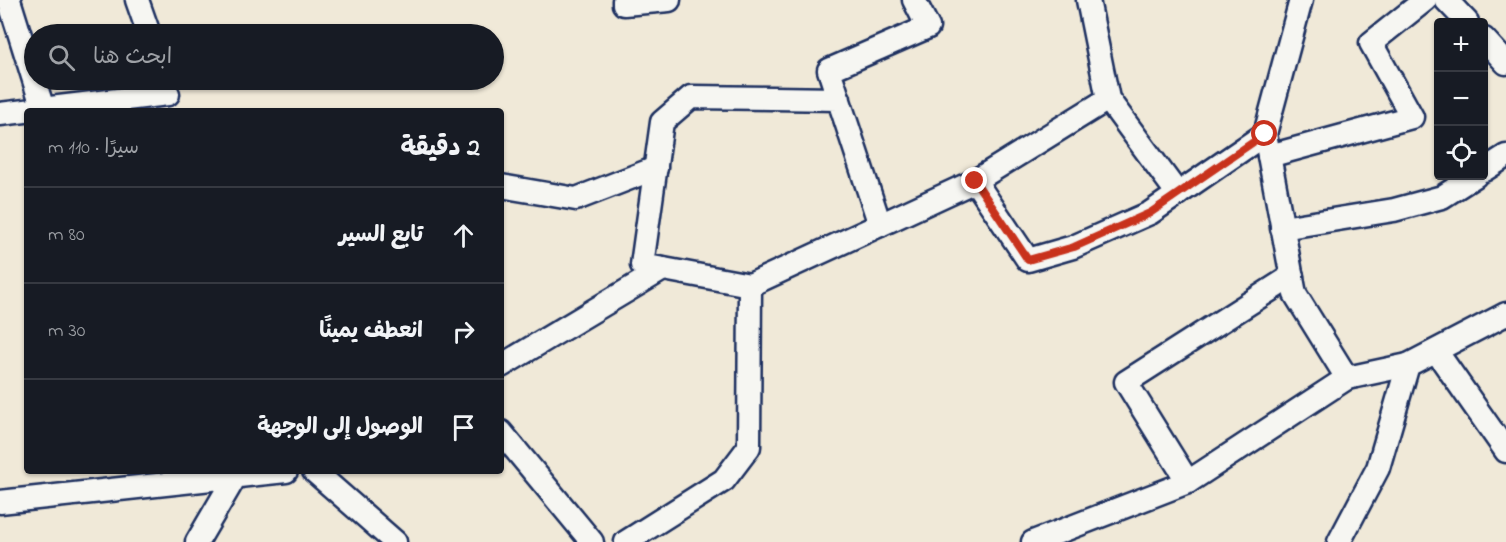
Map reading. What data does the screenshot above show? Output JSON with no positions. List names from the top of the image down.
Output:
{
  "page": {
    "map_buttons": ["+", "−"],
    "search": "ابحث هنا",
    "heading": ["2 دقيقة", "سيرًا · 110 m"],
    "list": [
      ["تابع السير", "80 m"],
      ["انعطف يمينًا", "30 m"],
      "الوصول إلى الوجهة"
    ]
  }
}
